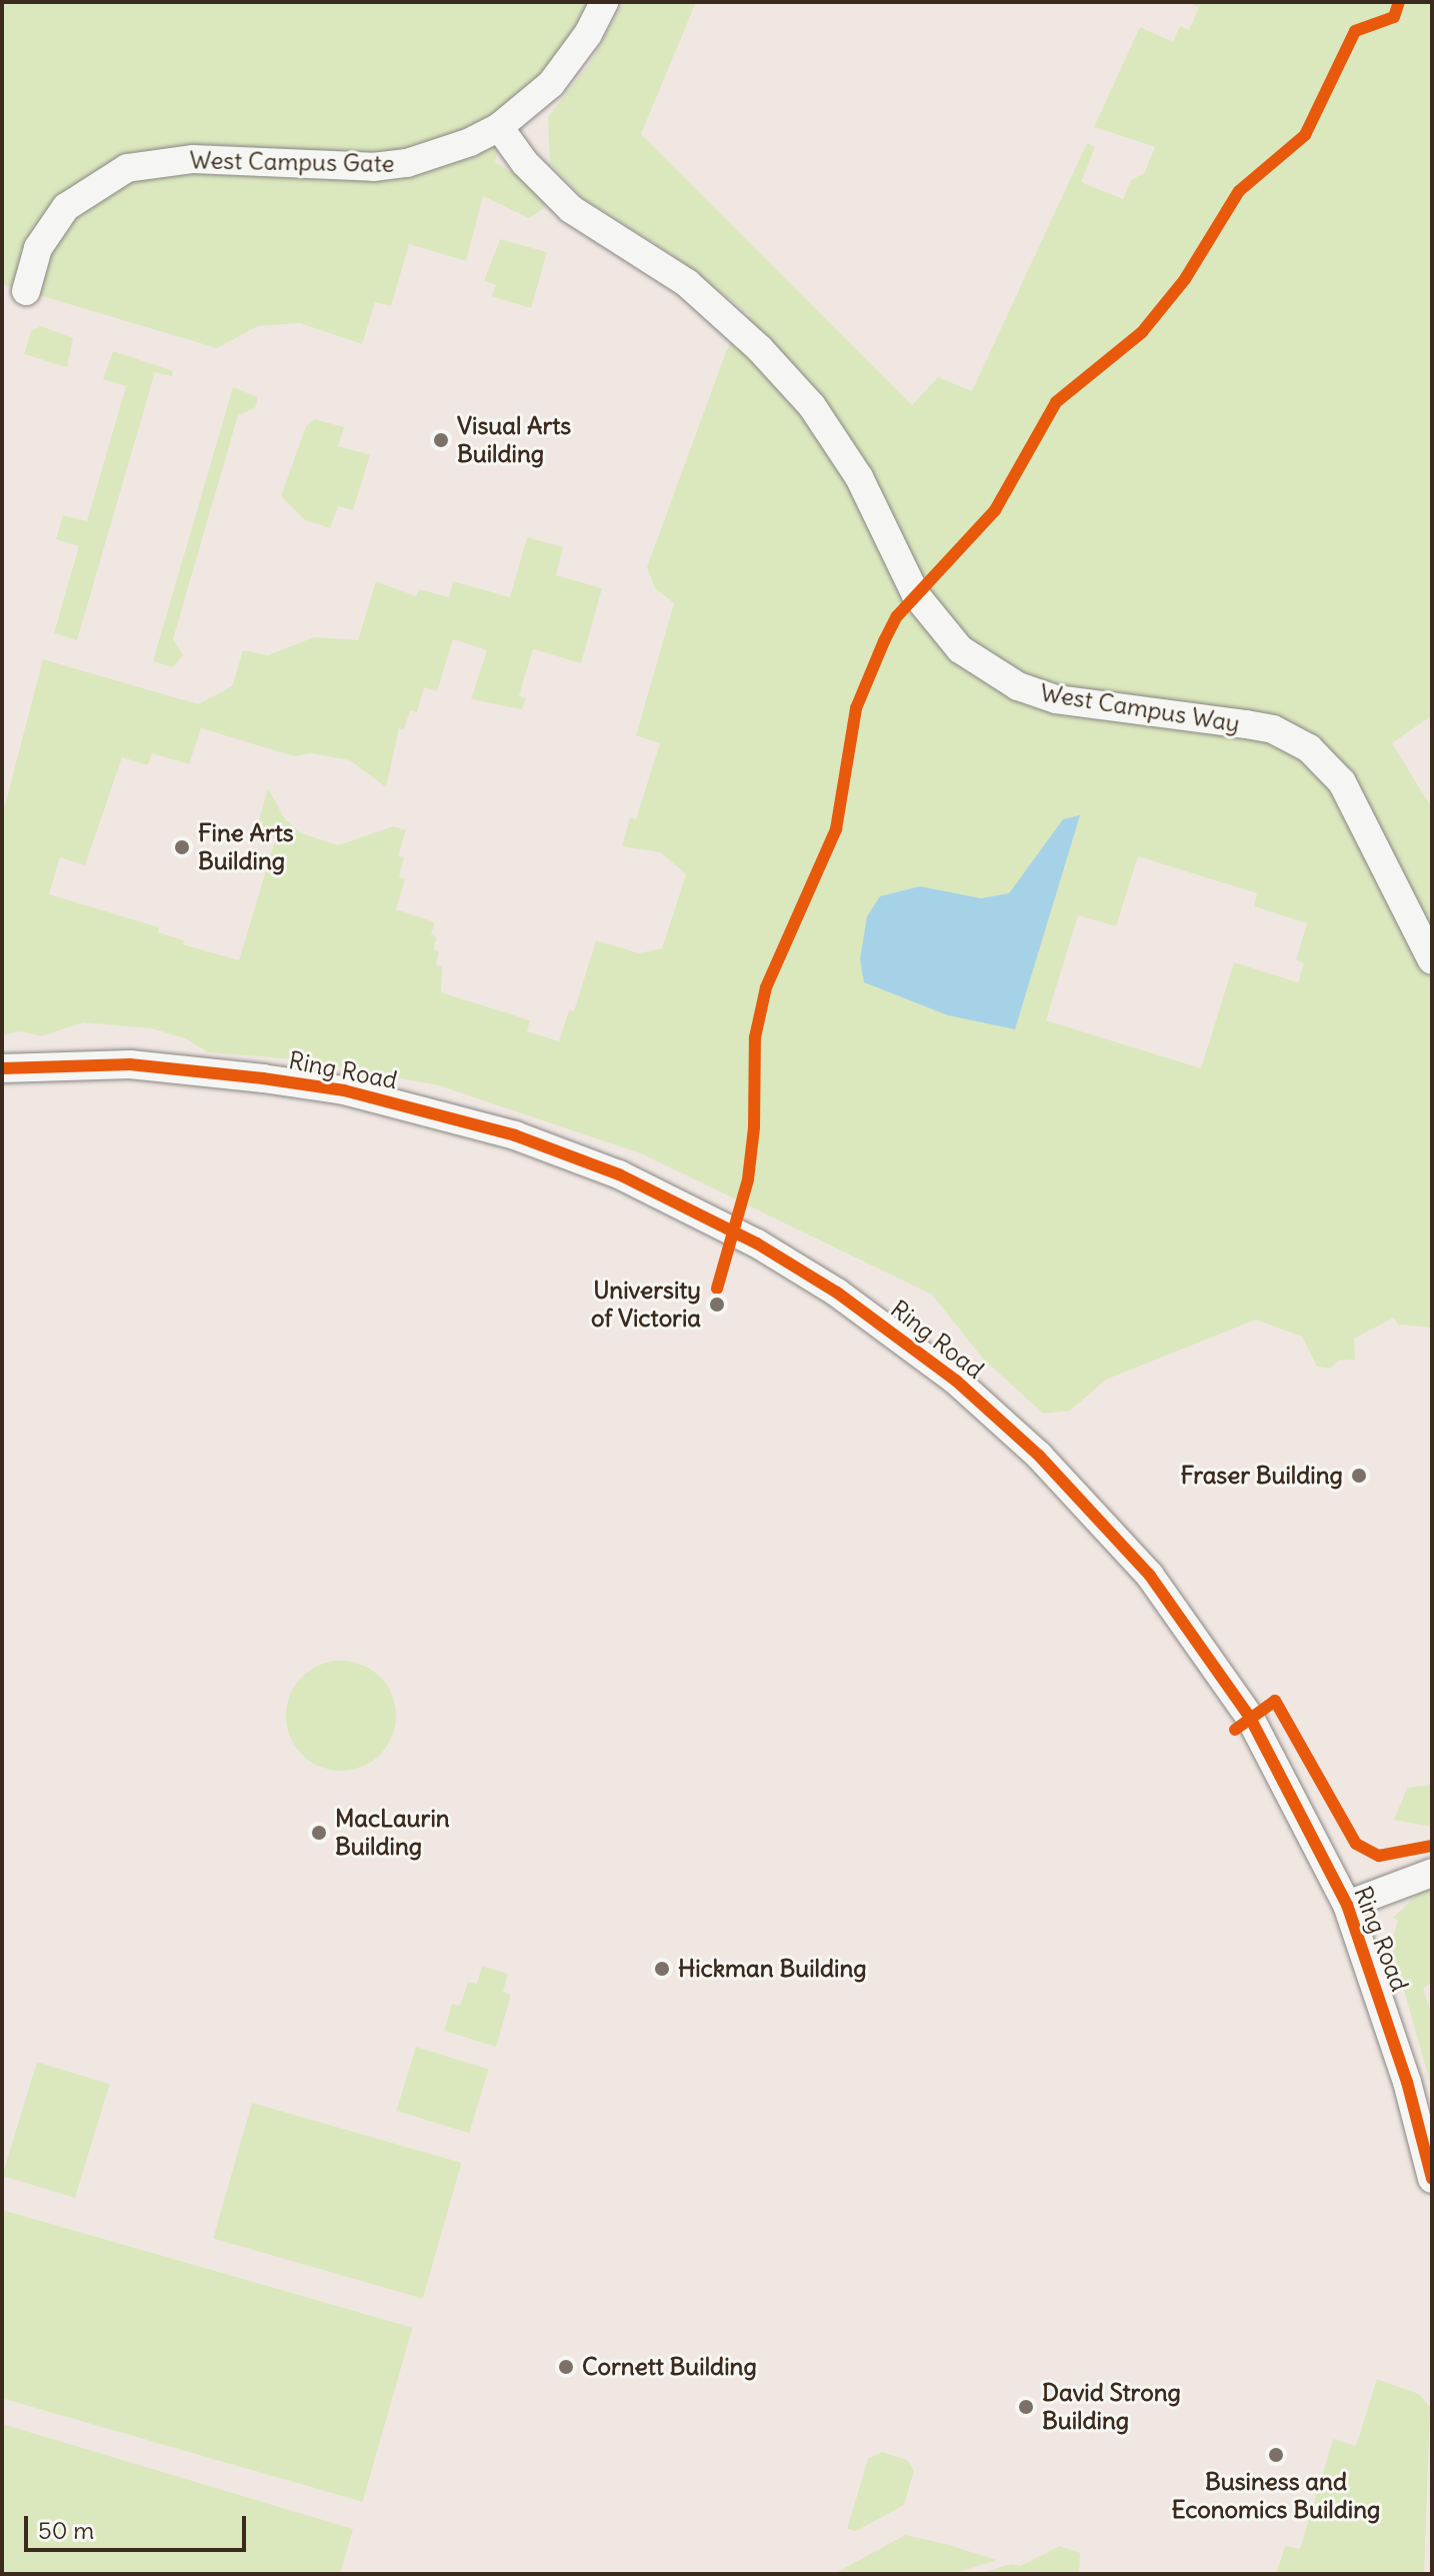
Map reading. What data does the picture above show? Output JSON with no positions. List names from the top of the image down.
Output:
{
  "streets": {
    "street": ["West Campus Gate", "West Campus Way", "Ring Road"]
  },
  "crossings": [
    ["West Campus Gate", "West Campus Way"]
  ],
  "places": [
    "Visual Arts Building",
    "Fine Arts Building",
    "University of Victoria",
    "Fraser Building",
    "MacLaurin Building",
    "Hickman Building",
    "Cornett Building",
    "David Strong Building",
    "Business and Economics Building"
  ],
  "scale_bar": "50 m"
}
